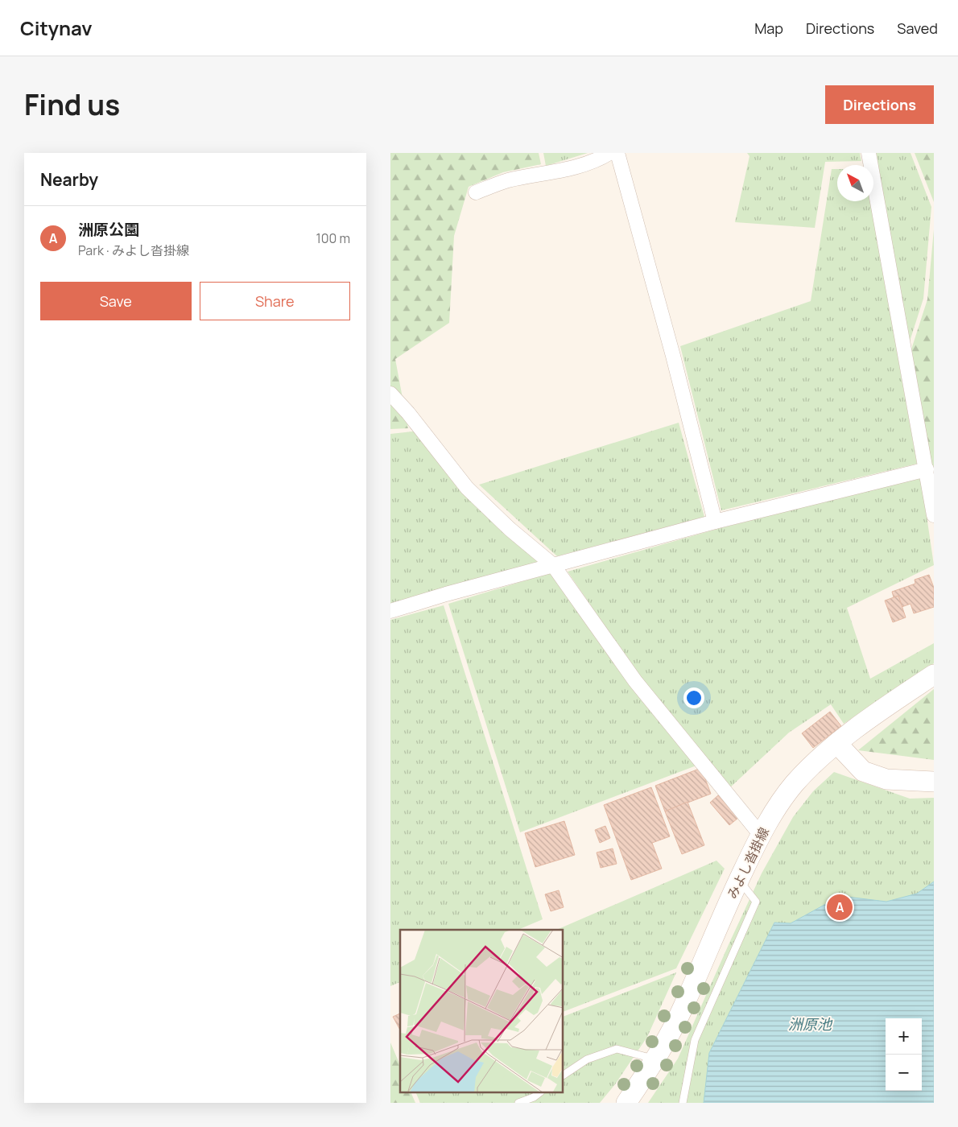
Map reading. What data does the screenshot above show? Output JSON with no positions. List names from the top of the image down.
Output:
{
  "streets": {
    "main road": ["みよし沓掛線"]
  },
  "water": ["洲原池"],
  "north": "top left",
  "page": {
    "header": "Citynav",
    "nav": ["Map", "Directions", "Saved"],
    "title": "Find us",
    "buttons": [
      "Directions",
      ["Save", "Share"]
    ],
    "heading": "Nearby",
    "list": [
      {
        "mark": "A",
        "name": "洲原公園",
        "note": "Park · みよし沓掛線",
        "value": "100 m"
      }
    ],
    "pins": "A",
    "map_buttons": ["+", "−"]
  }
}
